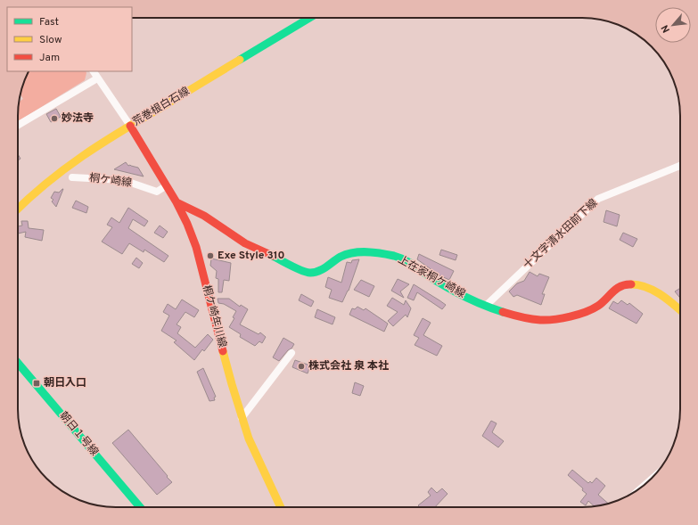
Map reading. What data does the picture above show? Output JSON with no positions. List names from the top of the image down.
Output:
{
  "streets": {
    "street": [
      "荒巻根白石線",
      "桐ケ崎線",
      "十文字清水田前下線",
      "上在家桐ケ崎線",
      "桐ケ崎年川線",
      "朝日１号線"
    ]
  },
  "crossings": [
    ["荒巻根白石線", "桐ケ崎年川線"],
    ["桐ケ崎線", "桐ケ崎年川線"],
    ["十文字清水田前下線", "上在家桐ケ崎線"],
    ["上在家桐ケ崎線", "桐ケ崎年川線"]
  ],
  "places": {
    "other": ["妙法寺", "Exe Style 310", "株式会社 泉 本社"],
    "transit": ["朝日入口"]
  },
  "legend": ["Fast", "Slow", "Jam"],
  "north": "bottom left"
}
